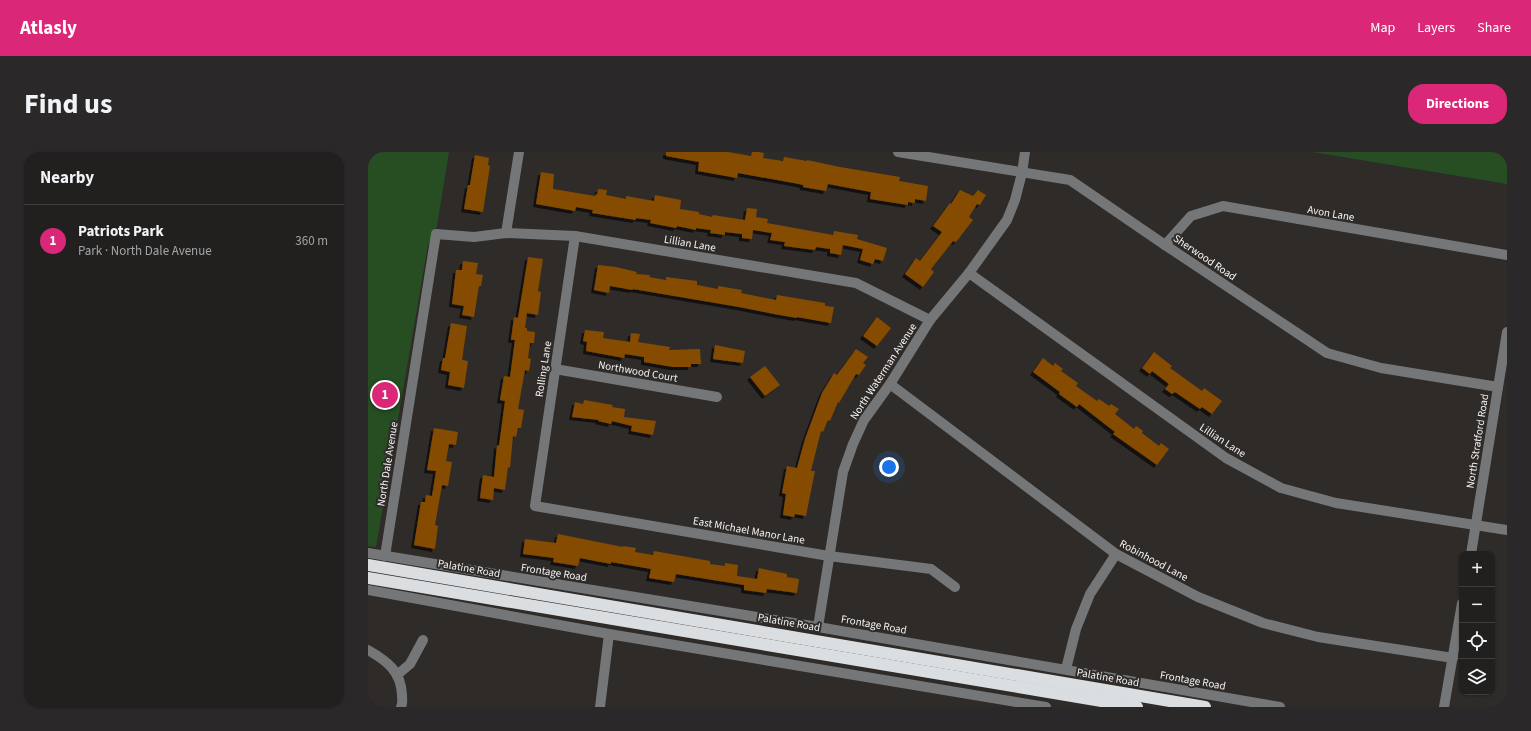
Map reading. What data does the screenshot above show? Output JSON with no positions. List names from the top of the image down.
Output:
{
  "streets": {
    "highway": ["Palatine Road"],
    "street": [
      "Avon Lane",
      "Lillian Lane",
      "Sherwood Road",
      "Rolling Lane",
      "Northwood Court",
      "North Waterman Avenue",
      "North Stratford Road",
      "North Dale Avenue",
      "East Michael Manor Lane",
      "Robinhood Lane",
      "Frontage Road"
    ]
  },
  "crossings": [
    ["Avon Lane", "Sherwood Road"],
    ["Lillian Lane", "Rolling Lane"],
    ["Lillian Lane", "North Waterman Avenue"],
    ["Lillian Lane", "North Stratford Road"],
    ["Lillian Lane", "North Dale Avenue"],
    ["Sherwood Road", "North Waterman Avenue"],
    ["Sherwood Road", "North Stratford Road"],
    ["Rolling Lane", "Northwood Court"],
    ["Rolling Lane", "East Michael Manor Lane"],
    ["North Waterman Avenue", "East Michael Manor Lane"],
    ["North Waterman Avenue", "Robinhood Lane"],
    ["North Waterman Avenue", "Frontage Road"],
    ["North Dale Avenue", "Frontage Road"]
  ],
  "page": {
    "header": "Atlasly",
    "nav": ["Map", "Layers", "Share"],
    "title": "Find us",
    "buttons": "Directions",
    "heading": "Nearby",
    "list": [
      {
        "mark": "1",
        "name": "Patriots Park",
        "note": "Park · North Dale Avenue",
        "value": "360 m"
      }
    ],
    "pins": "1",
    "map_buttons": ["+", "−"]
  }
}
